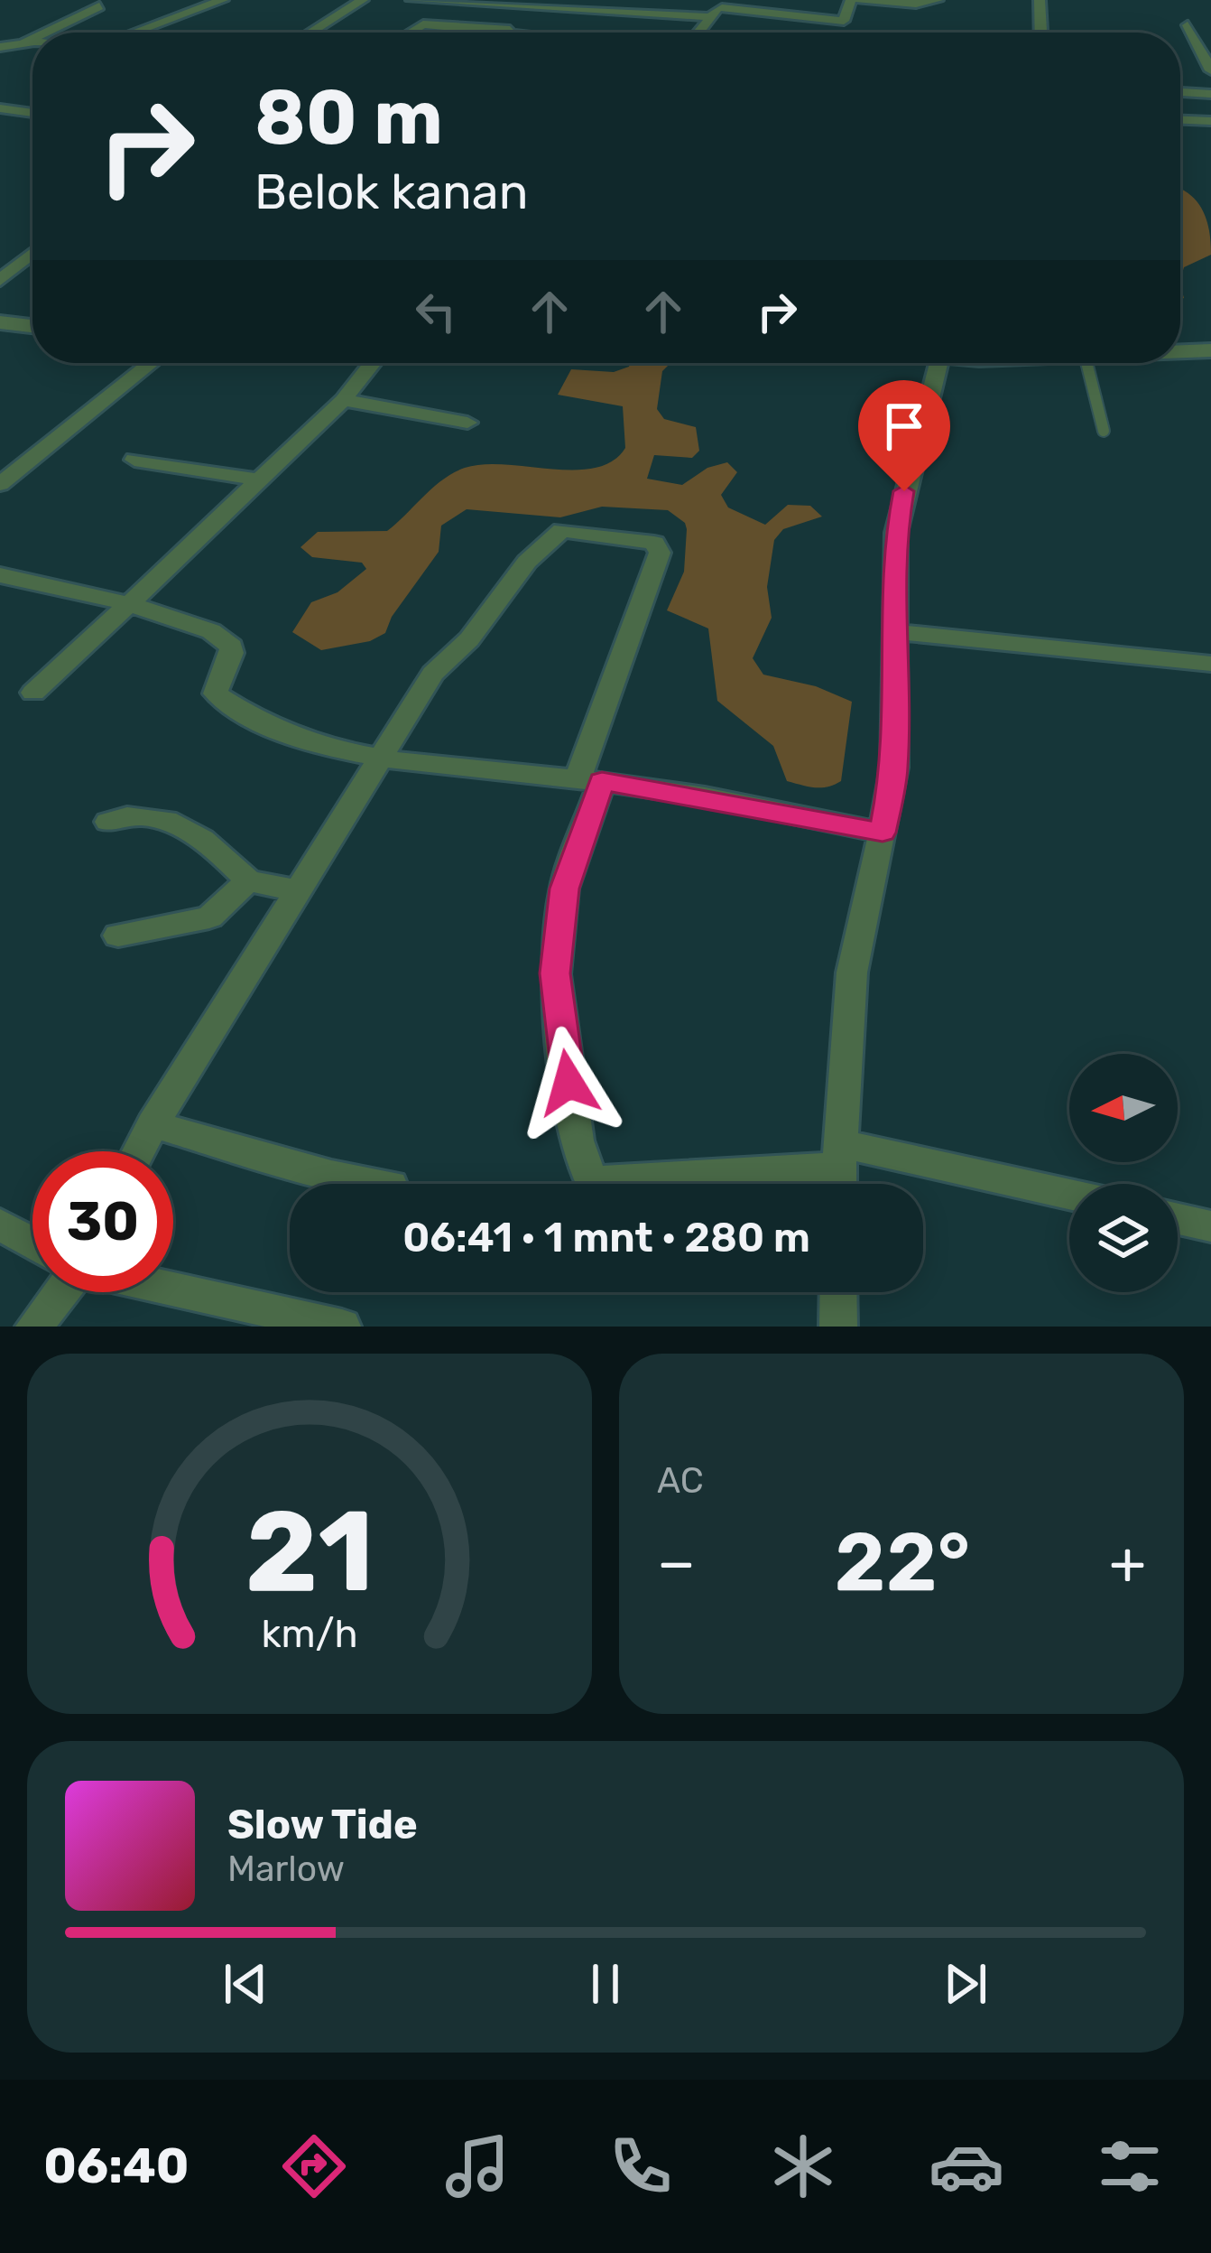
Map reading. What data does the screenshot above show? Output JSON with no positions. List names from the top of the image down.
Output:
{
  "north": "left",
  "page": {
    "turn": ["80 m", "Belok kanan"],
    "limit": "30",
    "trip": "06:41 · 1 mnt · 280 m",
    "tile": "AC",
    "heat": ["−", "22°", "+"],
    "song": ["Slow Tide", "Marlow"],
    "tabs": "06:40",
    "gauge": ["21", "km/h"]
  }
}
